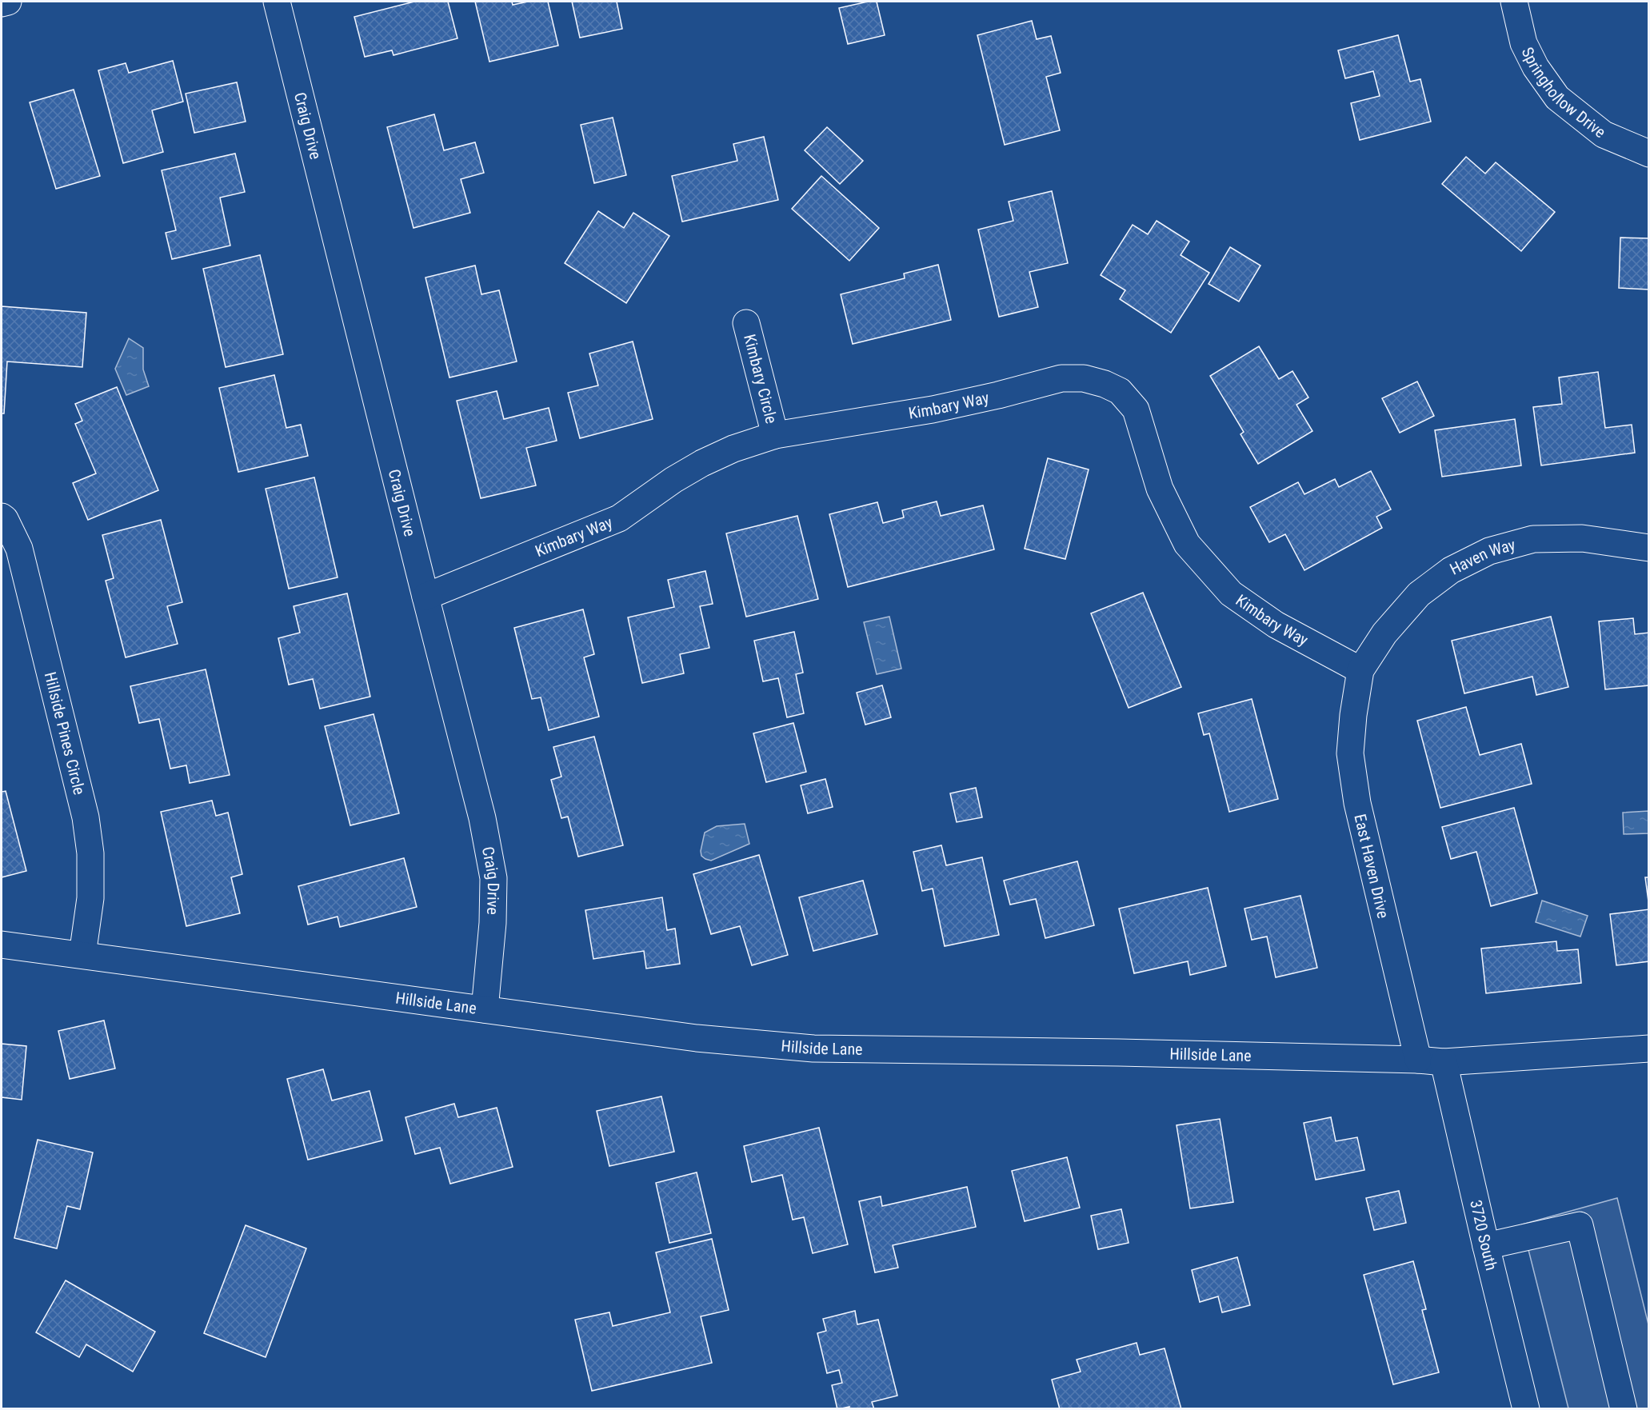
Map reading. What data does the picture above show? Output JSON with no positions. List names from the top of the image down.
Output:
{
  "streets": {
    "street": [
      "Springhollow Drive",
      "Craig Drive",
      "Kimbary Circle",
      "Kimbary Way",
      "Haven Way",
      "Hillside Pines Circle",
      "East Haven Drive",
      "Hillside Lane",
      "3720 South"
    ]
  },
  "crossings": [
    ["Craig Drive", "Kimbary Way"],
    ["Craig Drive", "Hillside Lane"],
    ["Kimbary Circle", "Kimbary Way"],
    ["Kimbary Way", "Haven Way"],
    ["Kimbary Way", "East Haven Drive"],
    ["Haven Way", "East Haven Drive"],
    ["Hillside Pines Circle", "Hillside Lane"],
    ["East Haven Drive", "Hillside Lane"],
    ["East Haven Drive", "3720 South"],
    ["Hillside Lane", "3720 South"]
  ]
}
